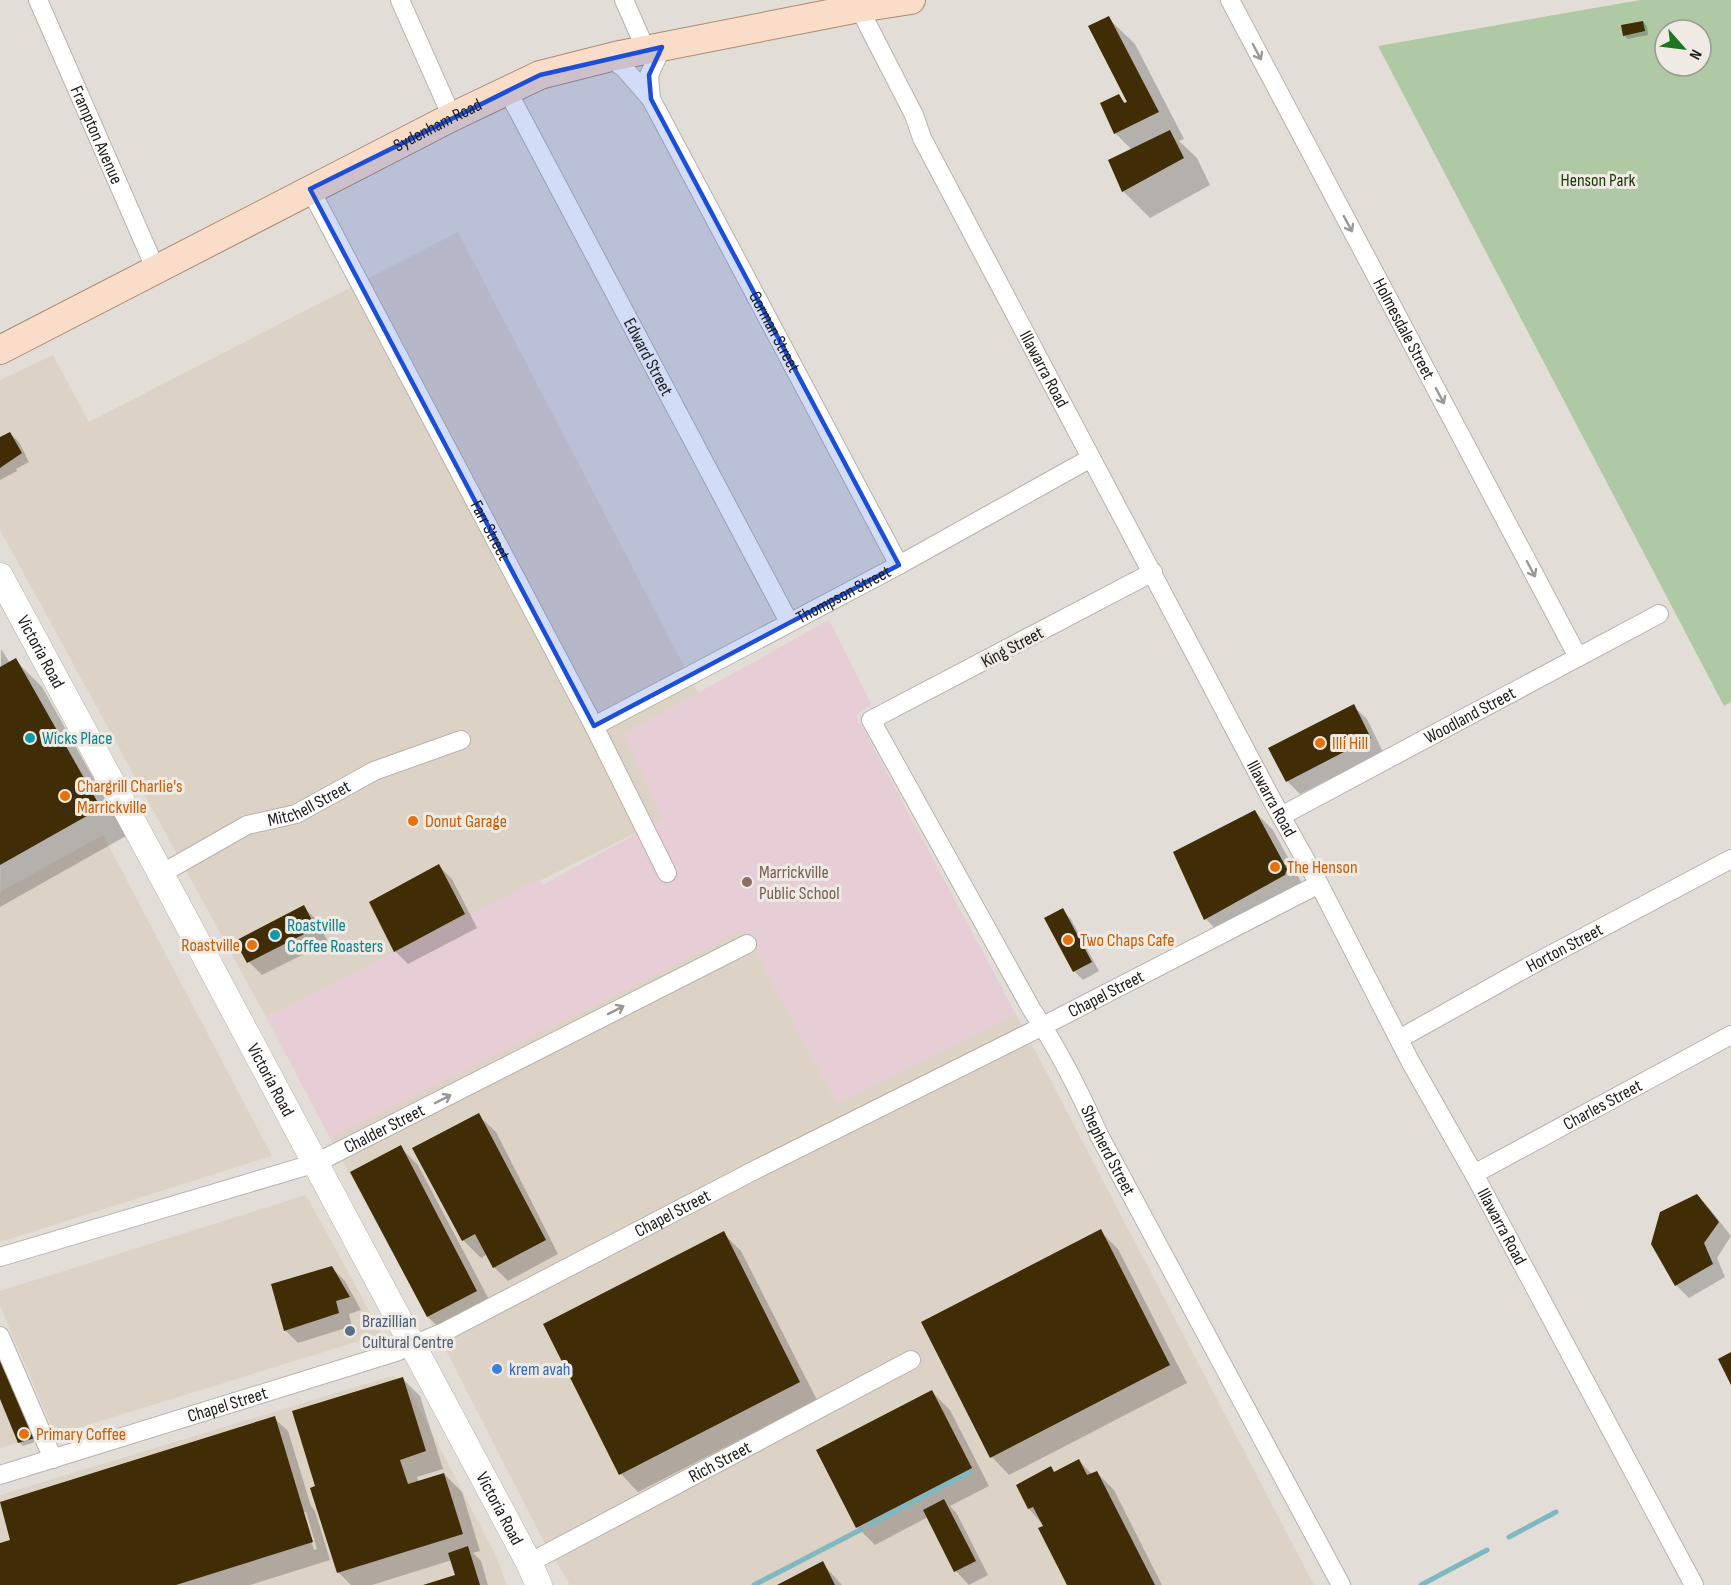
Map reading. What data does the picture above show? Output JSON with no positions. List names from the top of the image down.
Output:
{
  "streets": {
    "main road": ["Sydenham Road", "Victoria Road"],
    "street": [
      "Frampton Avenue",
      "Holmesdale Street",
      "Gorman Street",
      "Edward Street",
      "Illawarra Road",
      "Farr Street",
      "Thompson Street",
      "King Street",
      "Woodland Street",
      "Mitchell Street",
      "Horton Street",
      "Chapel Street",
      "Charles Street",
      "Chalder Street",
      "Shepherd Street",
      "Rich Street"
    ]
  },
  "crossings": [
    ["Sydenham Road", "Frampton Avenue"],
    ["Sydenham Road", "Gorman Street"],
    ["Sydenham Road", "Edward Street"],
    ["Sydenham Road", "Illawarra Road"],
    ["Sydenham Road", "Farr Street"],
    ["Holmesdale Street", "Woodland Street"],
    ["Gorman Street", "Thompson Street"],
    ["Edward Street", "Thompson Street"],
    ["Illawarra Road", "Thompson Street"],
    ["Illawarra Road", "King Street"],
    ["Illawarra Road", "Woodland Street"],
    ["Illawarra Road", "Horton Street"],
    ["Illawarra Road", "Chapel Street"],
    ["Illawarra Road", "Charles Street"],
    ["Farr Street", "Thompson Street"],
    ["King Street", "Shepherd Street"],
    ["Victoria Road", "Mitchell Street"],
    ["Victoria Road", "Chapel Street"],
    ["Victoria Road", "Chalder Street"],
    ["Victoria Road", "Rich Street"],
    ["Chapel Street", "Shepherd Street"]
  ],
  "one_way": ["Holmesdale Street", "Chalder Street"],
  "parks": ["Henson Park"],
  "places": [
    "Wicks Place",
    "Illi Hill",
    "Chargrill Charlie's Marrickville",
    "Donut Garage",
    "The Henson",
    "Marrickville Public School",
    "Roastville Coffee Roasters",
    "Two Chaps Cafe",
    "Roastville",
    "Brazillian Cultural Centre",
    "krem avah",
    "Primary Coffee"
  ],
  "north": "bottom right"
}
